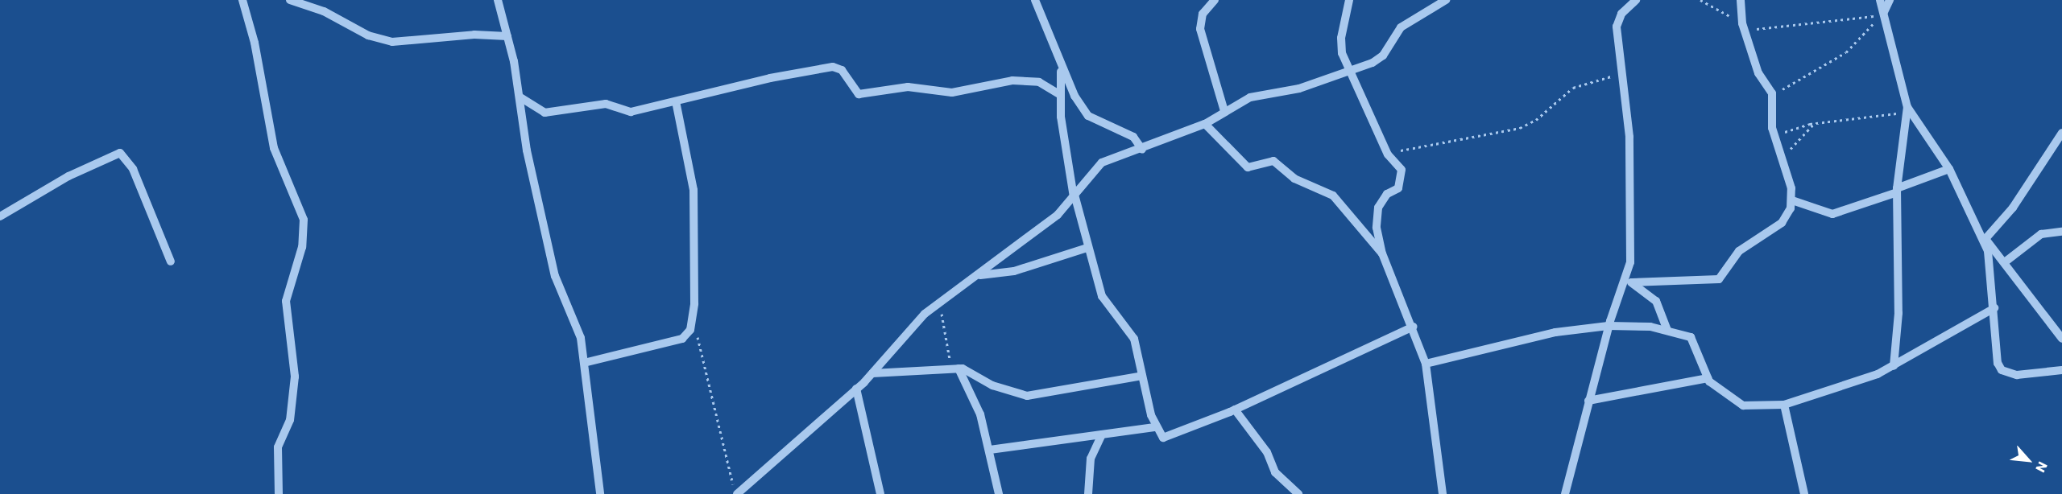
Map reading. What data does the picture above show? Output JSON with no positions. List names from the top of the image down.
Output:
{
  "north": "bottom right"
}
